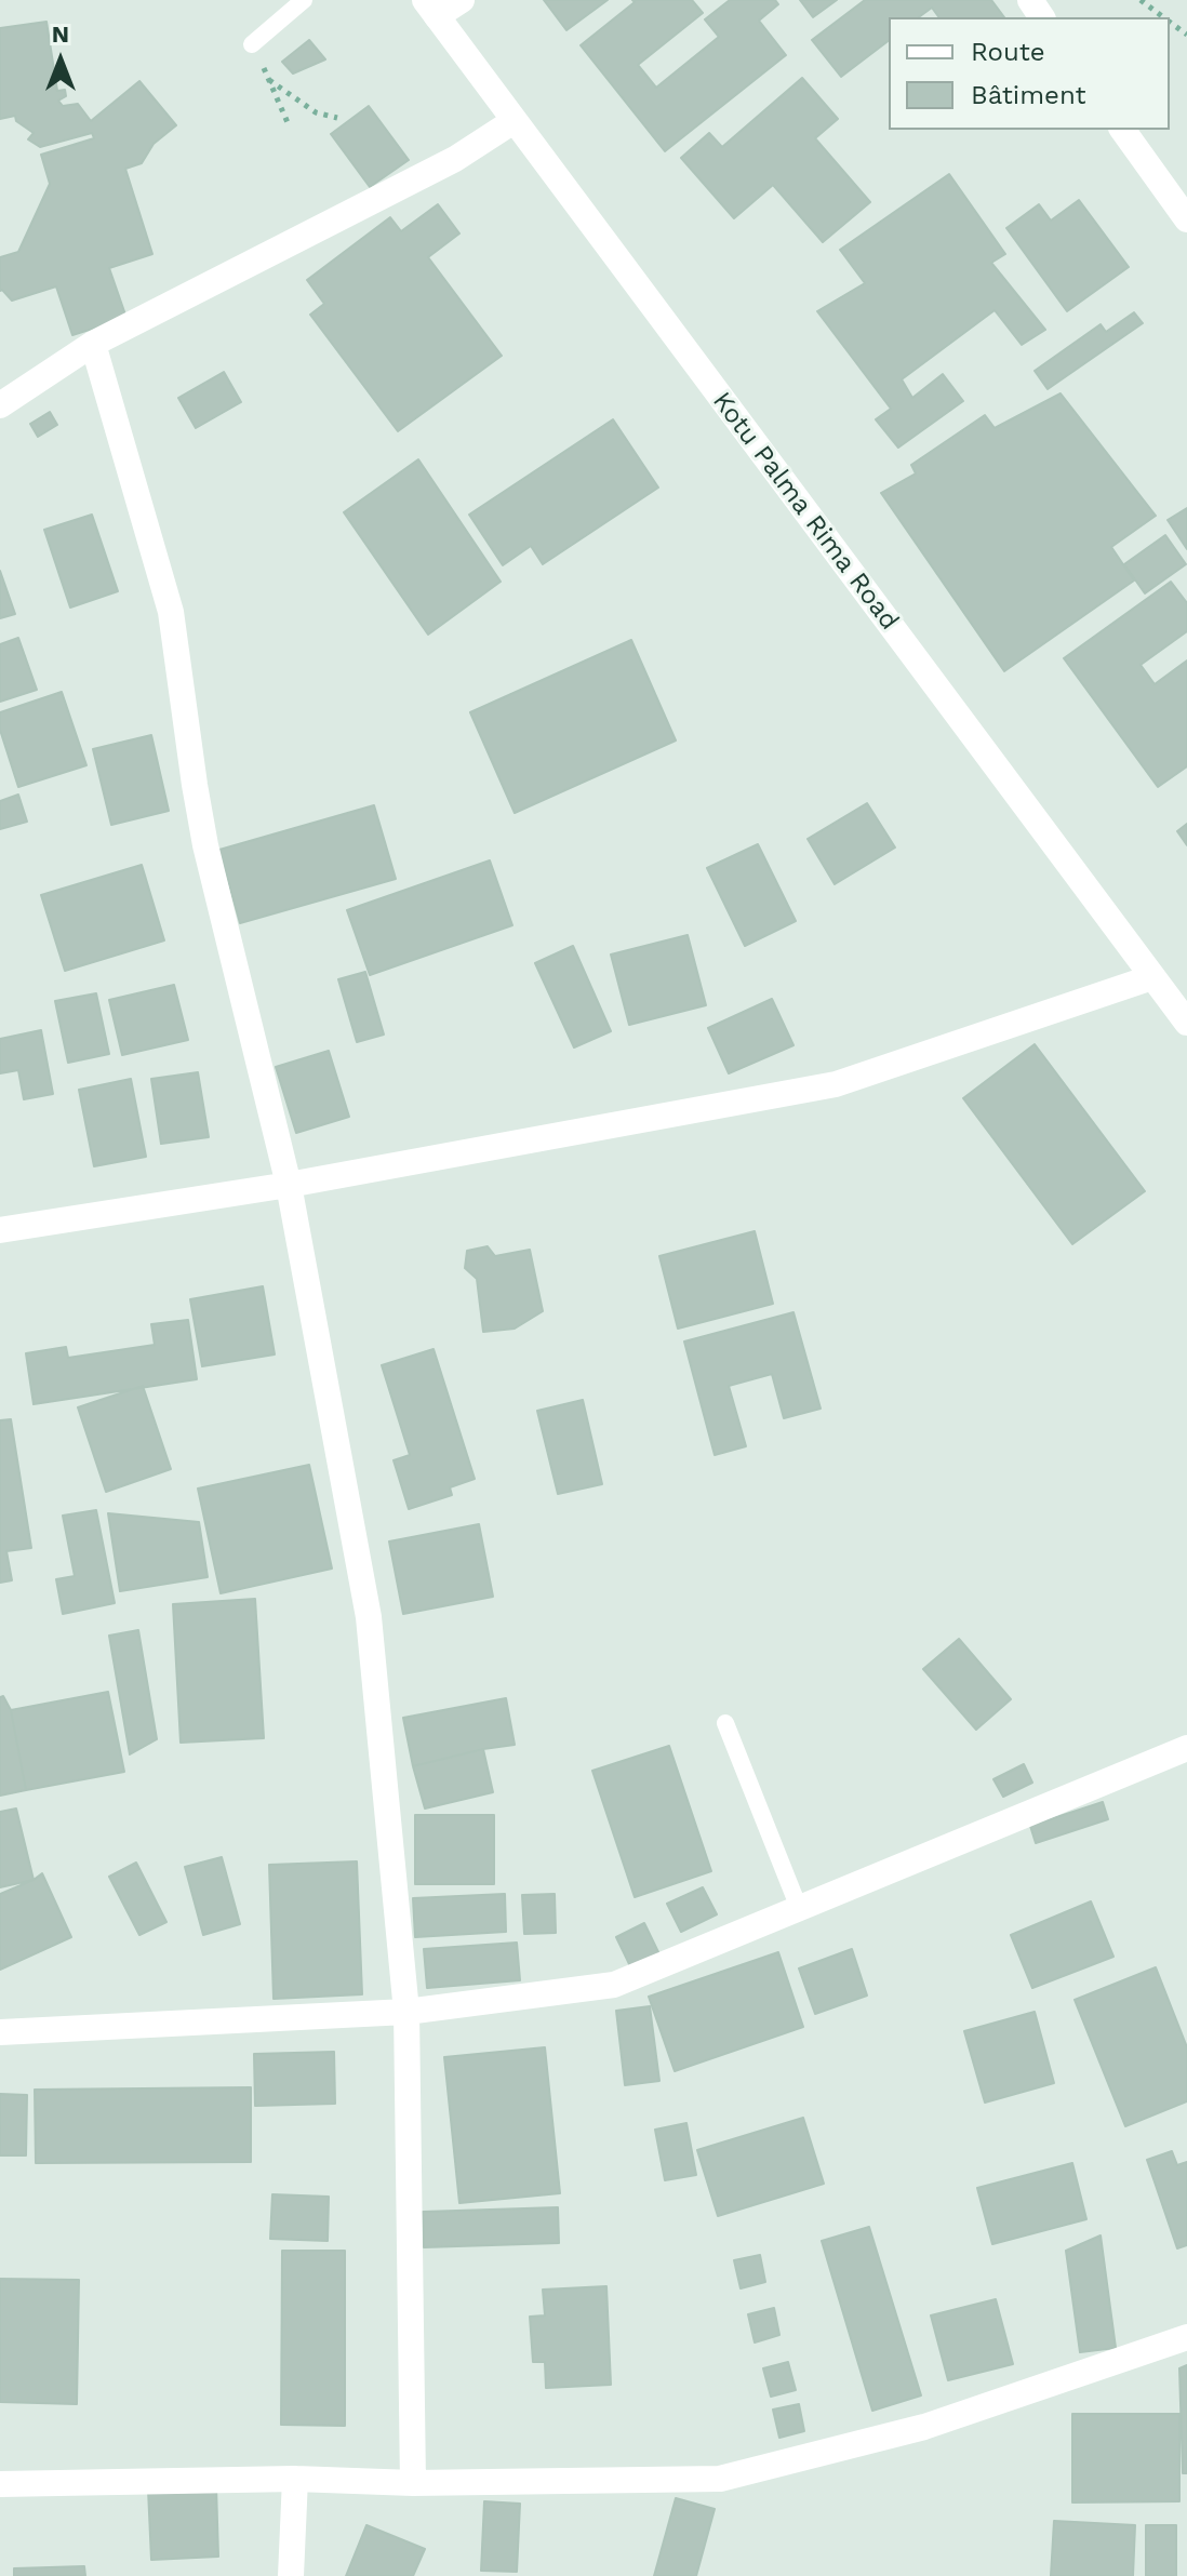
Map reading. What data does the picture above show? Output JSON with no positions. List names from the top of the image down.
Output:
{
  "streets": {
    "street": ["Kotu Palma Rima Road"]
  },
  "legend": ["Route", "Bâtiment"],
  "north": "top"
}
